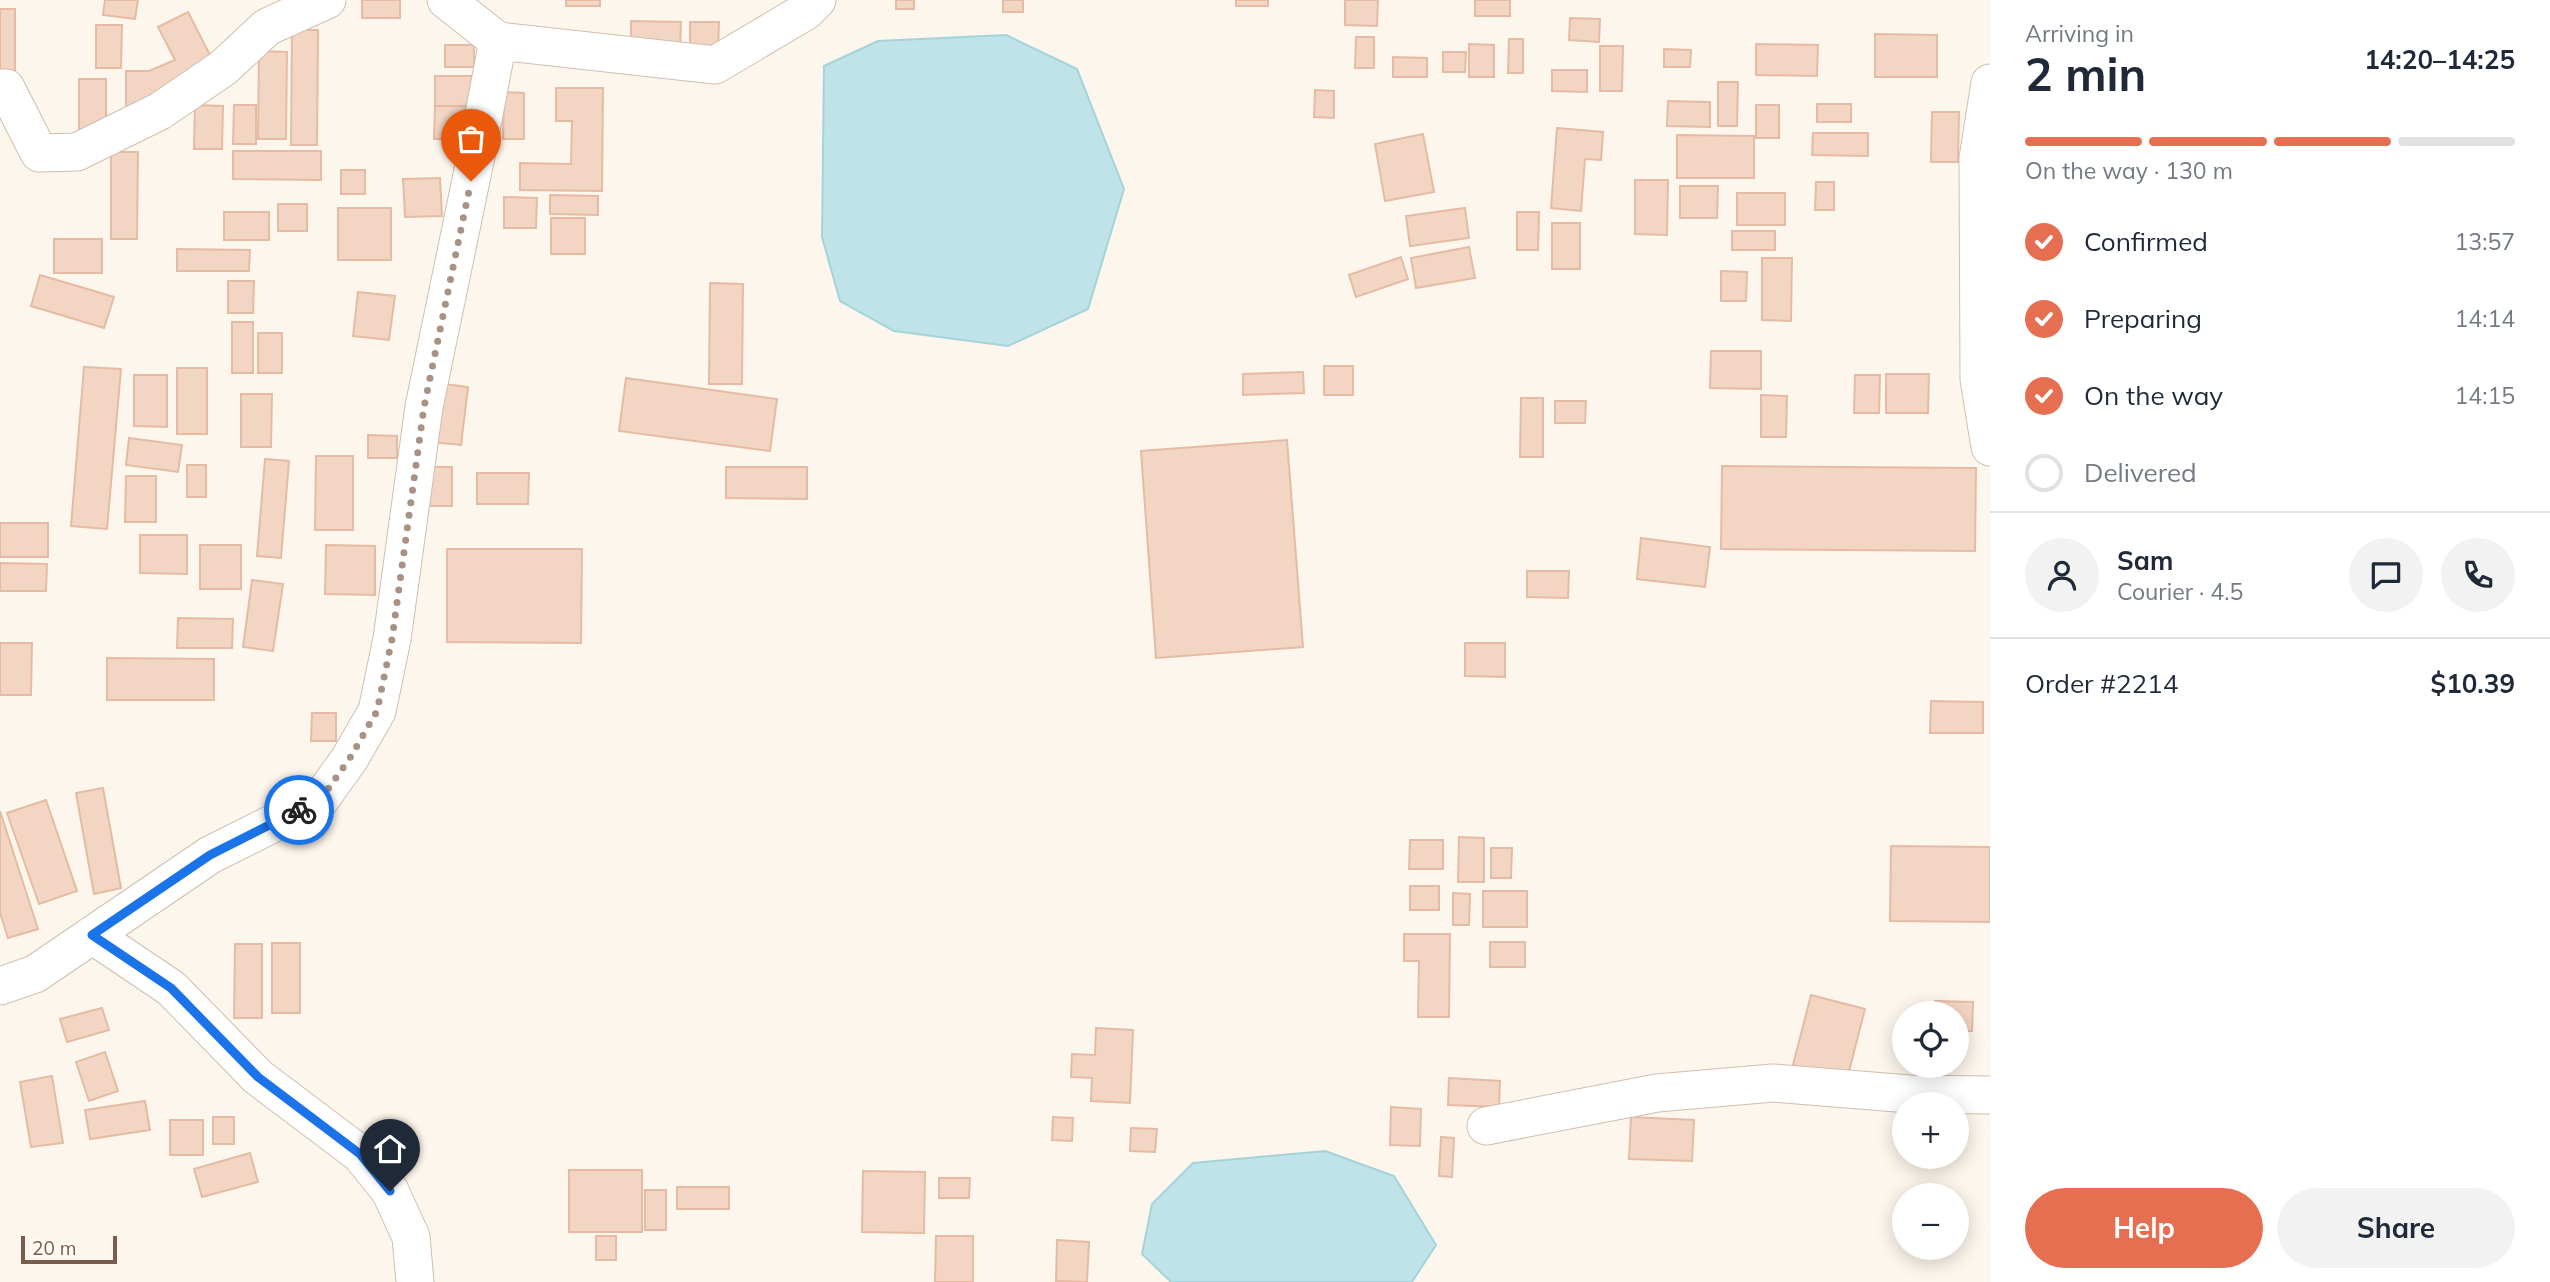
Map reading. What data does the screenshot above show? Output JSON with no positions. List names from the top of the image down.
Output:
{
  "scale_bar": "20 m",
  "page": {
    "heading": ["2 min", "Arriving in", "14:20–14:25"],
    "panel": [
      "Sam",
      "Courier · 4.5",
      "Order #2214",
      "$10.39"
    ],
    "bar": "On the way · 130 m",
    "list": [
      ["Confirmed", "13:57"],
      ["Preparing", "14:14"],
      ["On the way", "14:15"],
      "Delivered"
    ],
    "map_buttons": ["+", "−"],
    "buttons": ["Help", "Share"],
    "scale": "20 m"
  }
}
